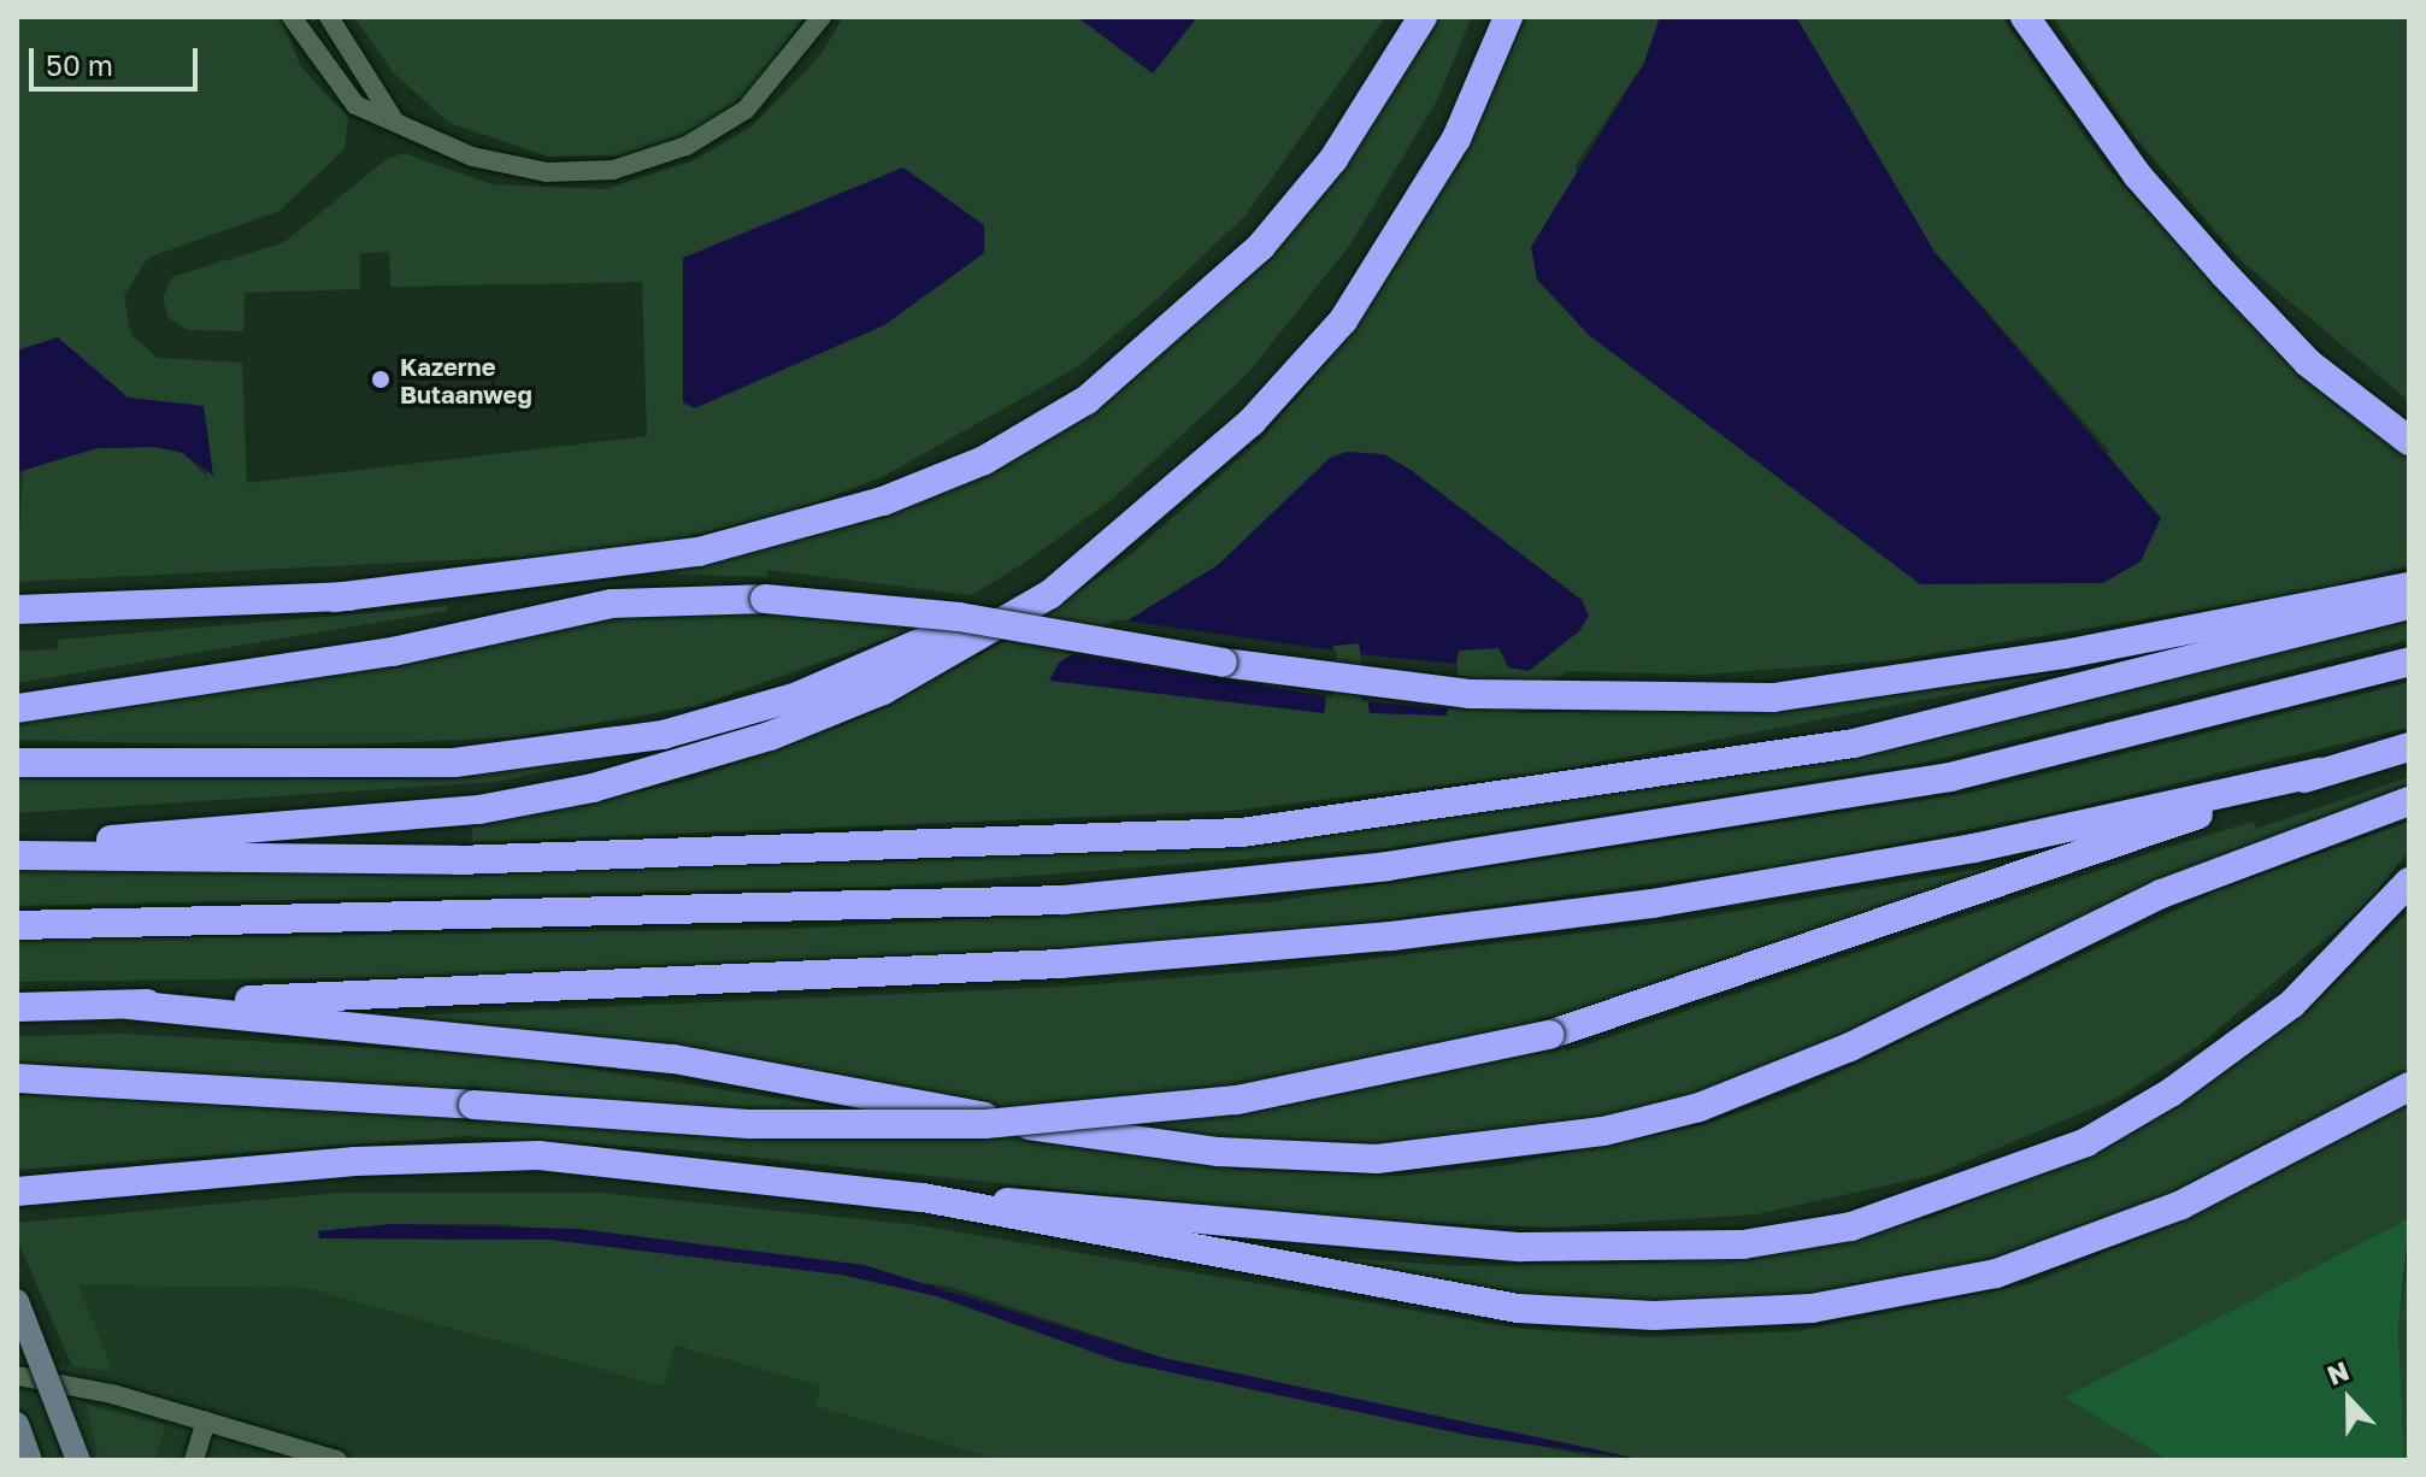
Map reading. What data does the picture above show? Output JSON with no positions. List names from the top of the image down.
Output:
{
  "places": ["Kazerne Butaanweg"],
  "scale_bar": "50 m",
  "north": "top"
}
